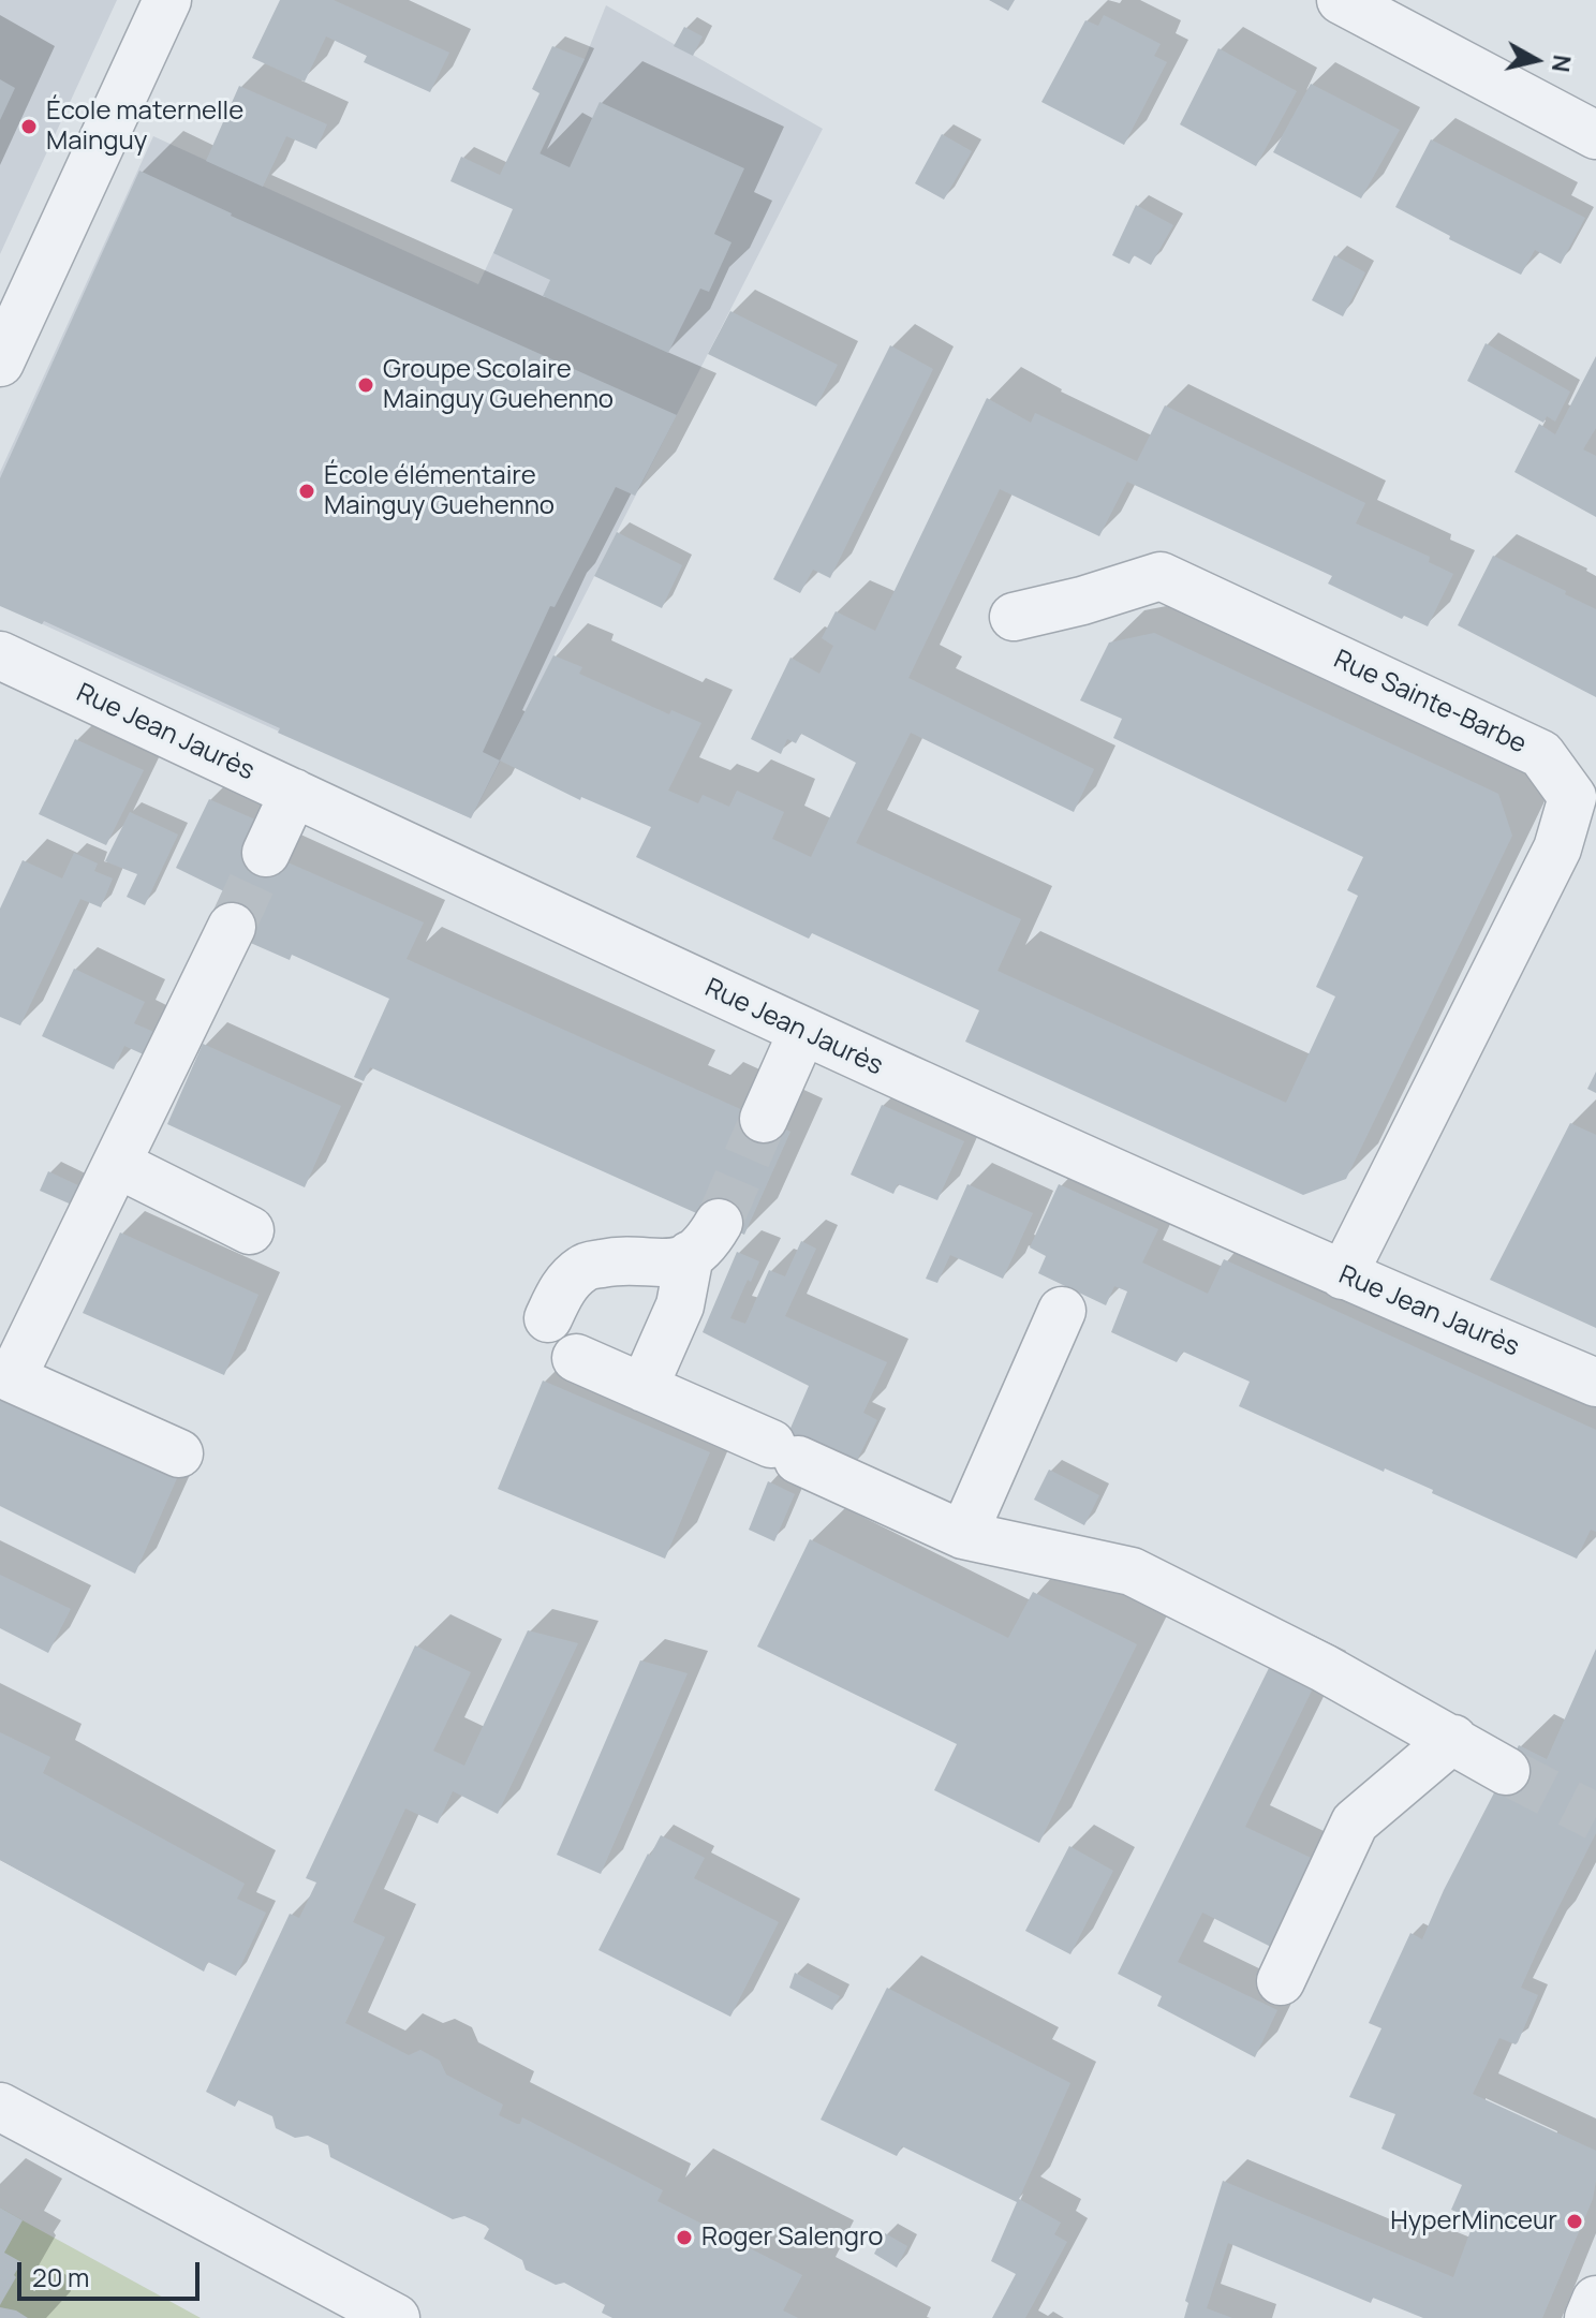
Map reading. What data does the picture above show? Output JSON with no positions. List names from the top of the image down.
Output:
{
  "streets": {
    "street": ["Rue Sainte-Barbe", "Rue Jean Jaurès"]
  },
  "crossings": [
    ["Rue Sainte-Barbe", "Rue Jean Jaurès"]
  ],
  "places": [
    "École maternelle Mainguy",
    "Groupe Scolaire Mainguy Guehenno",
    "École élémentaire Mainguy Guehenno",
    "HyperMinceur",
    "Roger Salengro"
  ],
  "scale_bar": "20 m",
  "north": "right"
}
